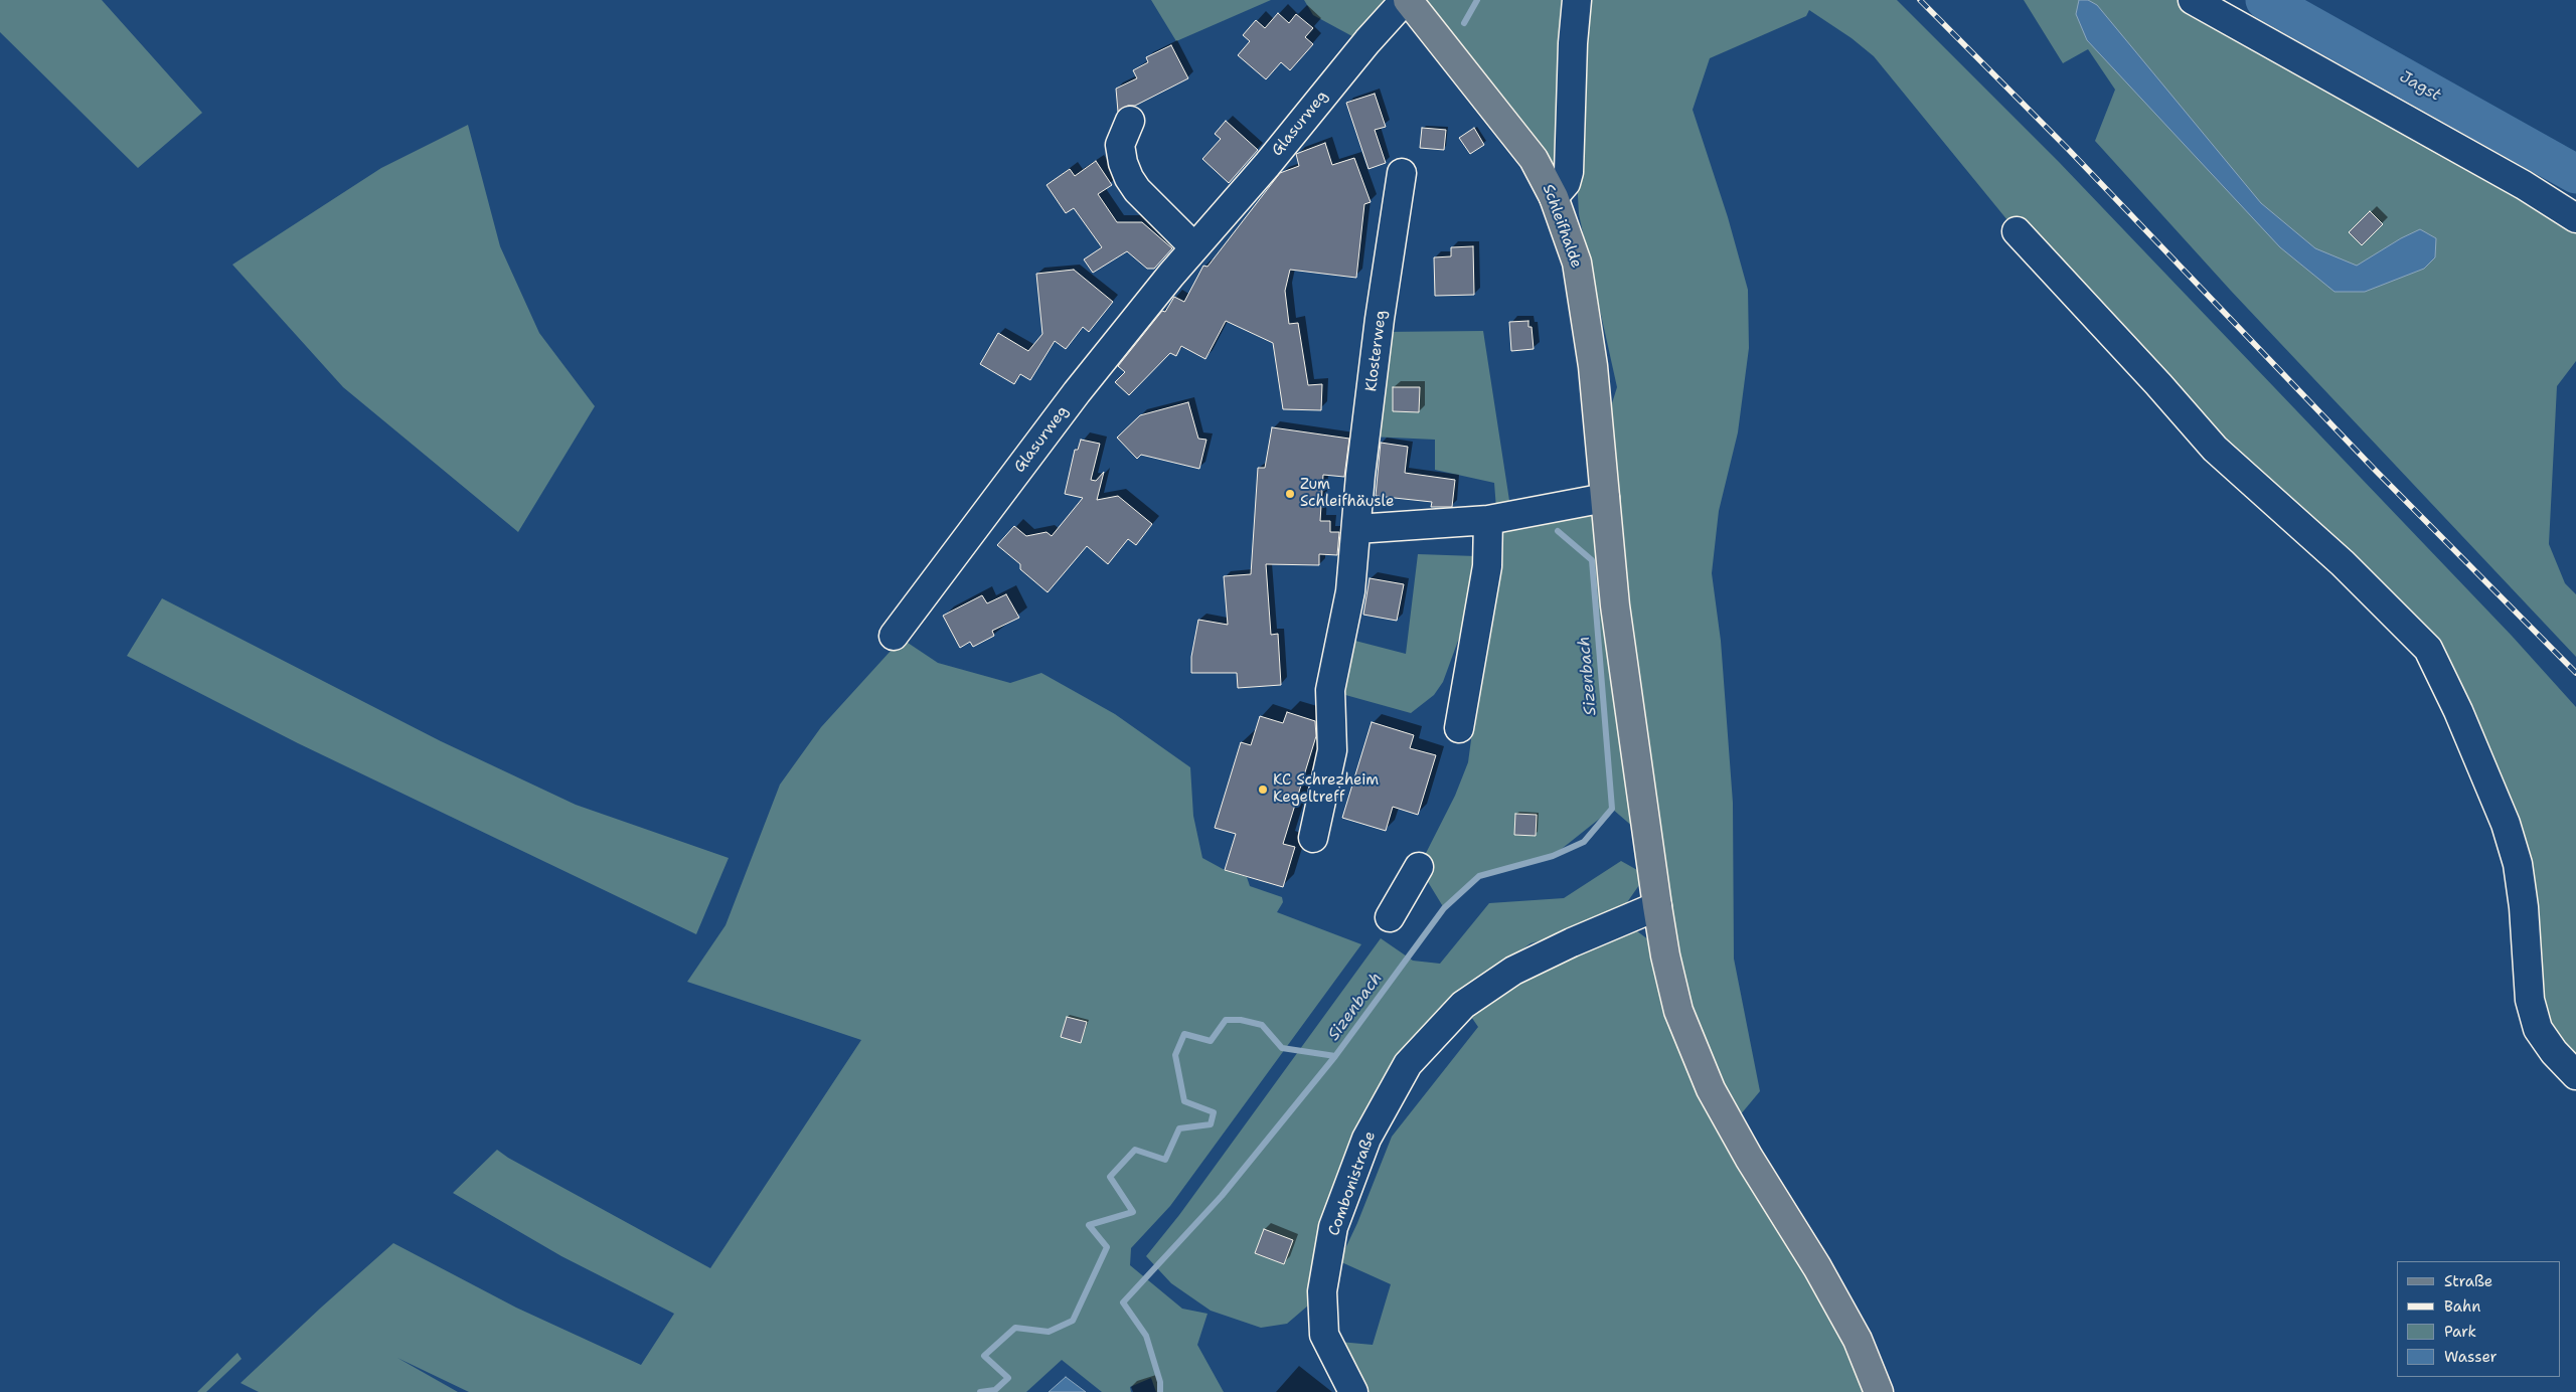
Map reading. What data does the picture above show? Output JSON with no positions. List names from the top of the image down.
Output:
{
  "streets": {
    "main road": ["Schleifhalde"],
    "street": ["Glasurweg", "Klosterweg", "Combonistraße"]
  },
  "crossings": [
    ["Glasurweg", "Schleifhalde"],
    ["Schleifhalde", "Combonistraße"]
  ],
  "water": ["Jagst", "Sizenbach"],
  "places": ["Zum Schleifhäusle", "KC Schrezheim Kegeltreff"],
  "legend": [
    "Straße",
    "Bahn",
    "Park",
    "Wasser"
  ]
}
